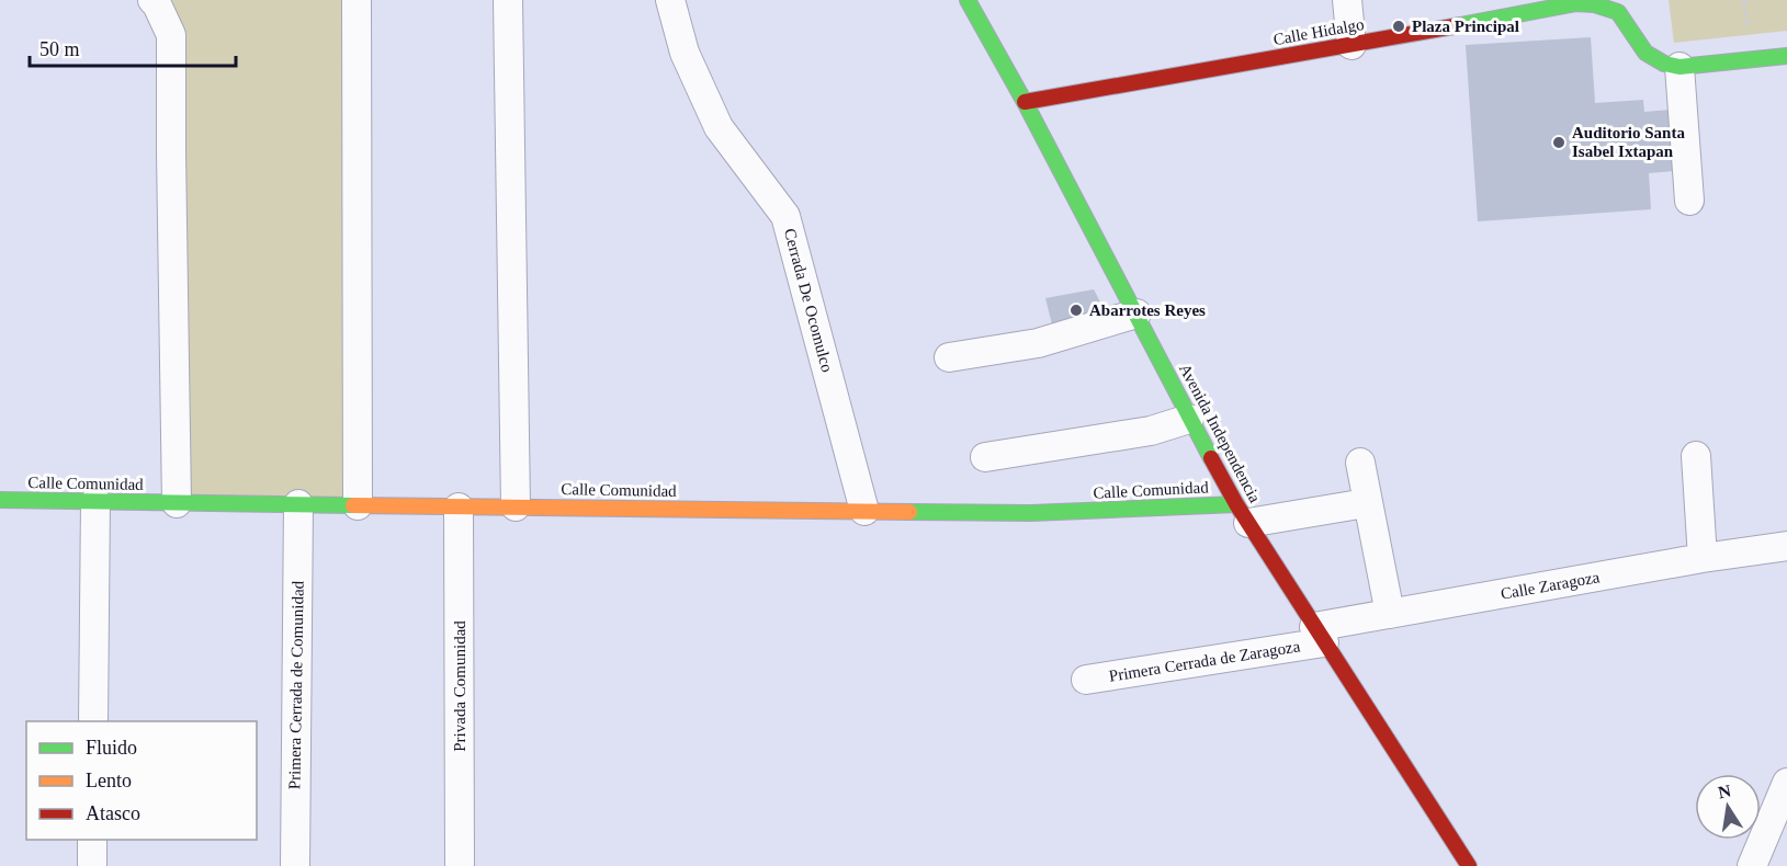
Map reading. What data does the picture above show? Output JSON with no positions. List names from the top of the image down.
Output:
{
  "streets": {
    "street": [
      "Calle Hidalgo",
      "Cerrada De Ocomulco",
      "Avenida Independencia",
      "Calle Comunidad",
      "Calle Zaragoza",
      "Primera Cerrada de Zaragoza",
      "Primera Cerrada de Comunidad",
      "Privada Comunidad"
    ]
  },
  "crossings": [
    ["Calle Hidalgo", "Avenida Independencia"],
    ["Cerrada De Ocomulco", "Calle Comunidad"],
    ["Avenida Independencia", "Calle Comunidad"],
    ["Avenida Independencia", "Calle Zaragoza"],
    ["Avenida Independencia", "Primera Cerrada de Zaragoza"],
    ["Calle Comunidad", "Primera Cerrada de Comunidad"],
    ["Calle Comunidad", "Privada Comunidad"],
    ["Calle Zaragoza", "Primera Cerrada de Zaragoza"]
  ],
  "places": ["Plaza Principal", "Auditorio Santa Isabel Ixtapan", "Abarrotes Reyes"],
  "legend": ["Fluido", "Lento", "Atasco"],
  "scale_bar": "50 m",
  "north": "top"
}
